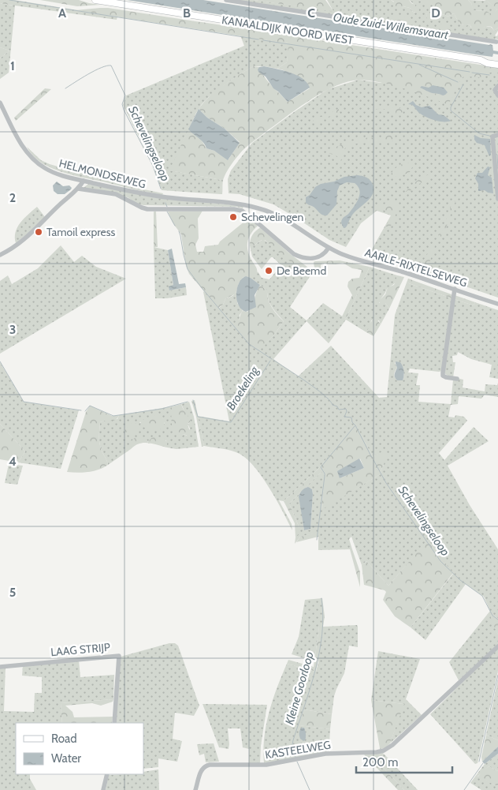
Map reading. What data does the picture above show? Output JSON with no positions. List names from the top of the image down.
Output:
{
  "streets": {
    "main road": ["KANAALDIJK NOORD WEST"],
    "street": [
      "HELMONDSEWEG",
      "AARLE-RIXTELSEWEG",
      "LAAG STRIJP",
      "KASTEELWEG"
    ]
  },
  "crossings": [
    ["HELMONDSEWEG", "AARLE-RIXTELSEWEG"]
  ],
  "water": [
    "Oude Zuid-Willemsvaart",
    "Schevelingseloop",
    "Broekeling",
    "Kleine Goorloop"
  ],
  "places": ["Schevelingen", "Tamoil express", "De Beemd"],
  "legend": ["Road", "Water"],
  "scale_bar": "200 m",
  "grid": {
    "columns": [
      "A",
      "B",
      "C",
      "D"
    ],
    "rows": [
      "1",
      "2",
      "3",
      "4",
      "5"
    ]
  }
}
